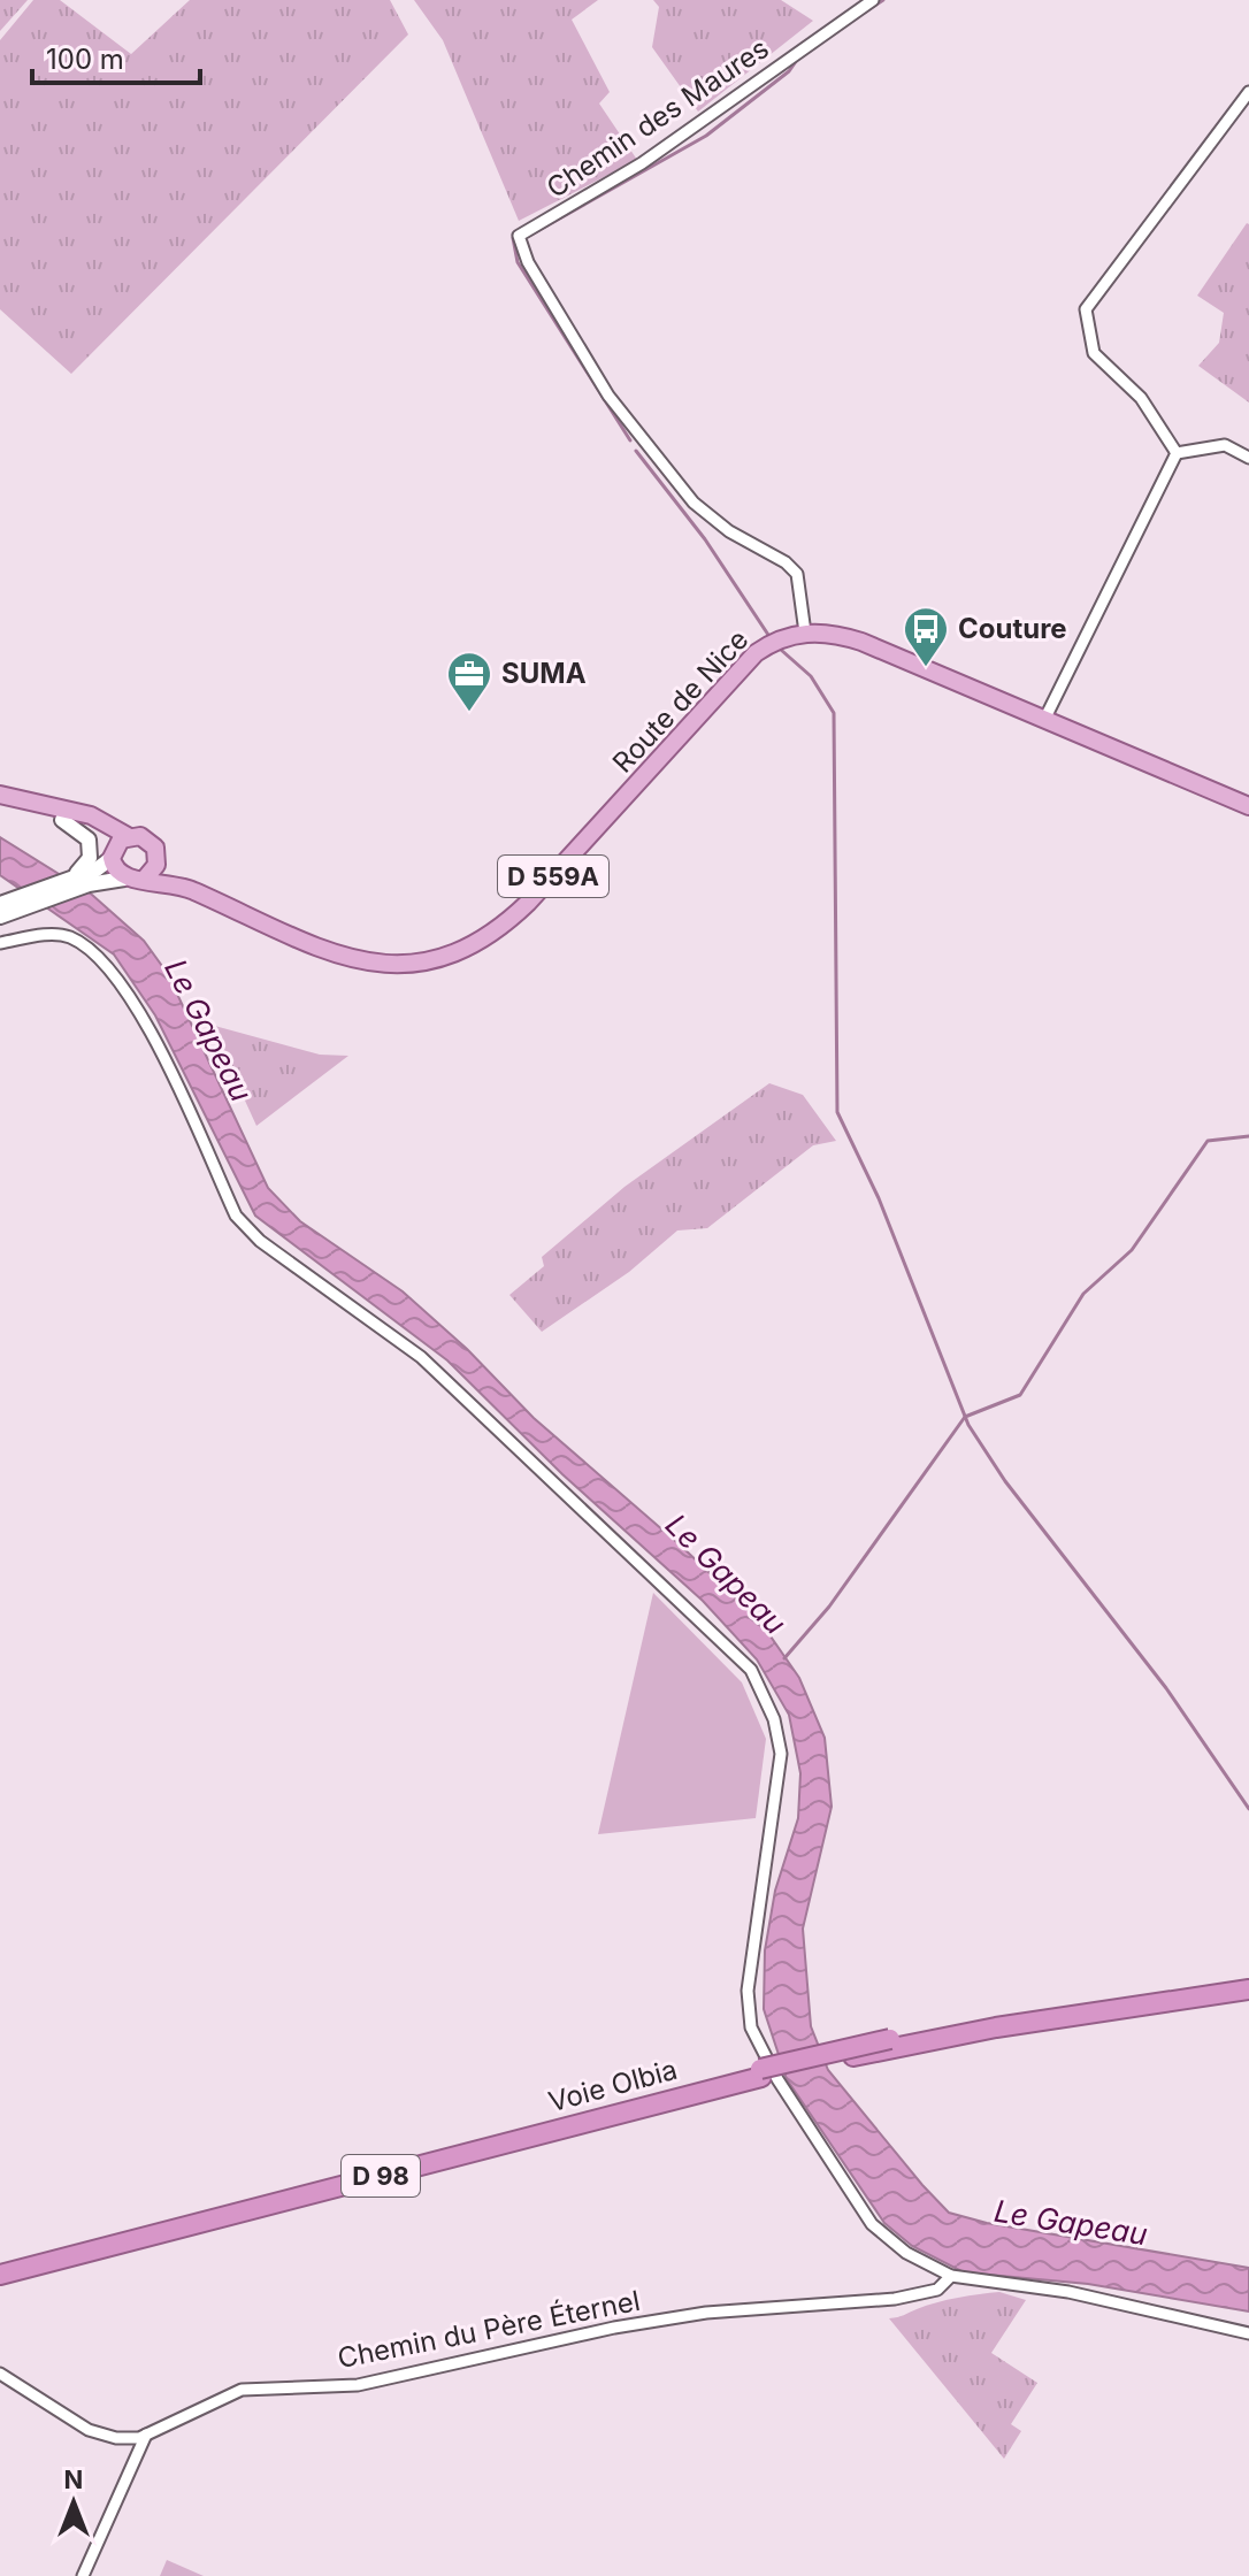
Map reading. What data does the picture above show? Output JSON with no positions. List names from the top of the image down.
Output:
{
  "streets": {
    "highway": ["Voie Olbia", "D 98"],
    "main road": ["Route de Nice", "D 559A"],
    "street": ["Chemin des Maures", "Chemin du Père Éternel"]
  },
  "crossings": [
    ["Chemin des Maures", "Route de Nice"],
    ["Route de Nice", "D 559A"]
  ],
  "water": ["Le Gapeau"],
  "places": {
    "bus stop": ["Couture"],
    "office": ["SUMA"]
  },
  "scale_bar": "100 m",
  "north": "top"
}
